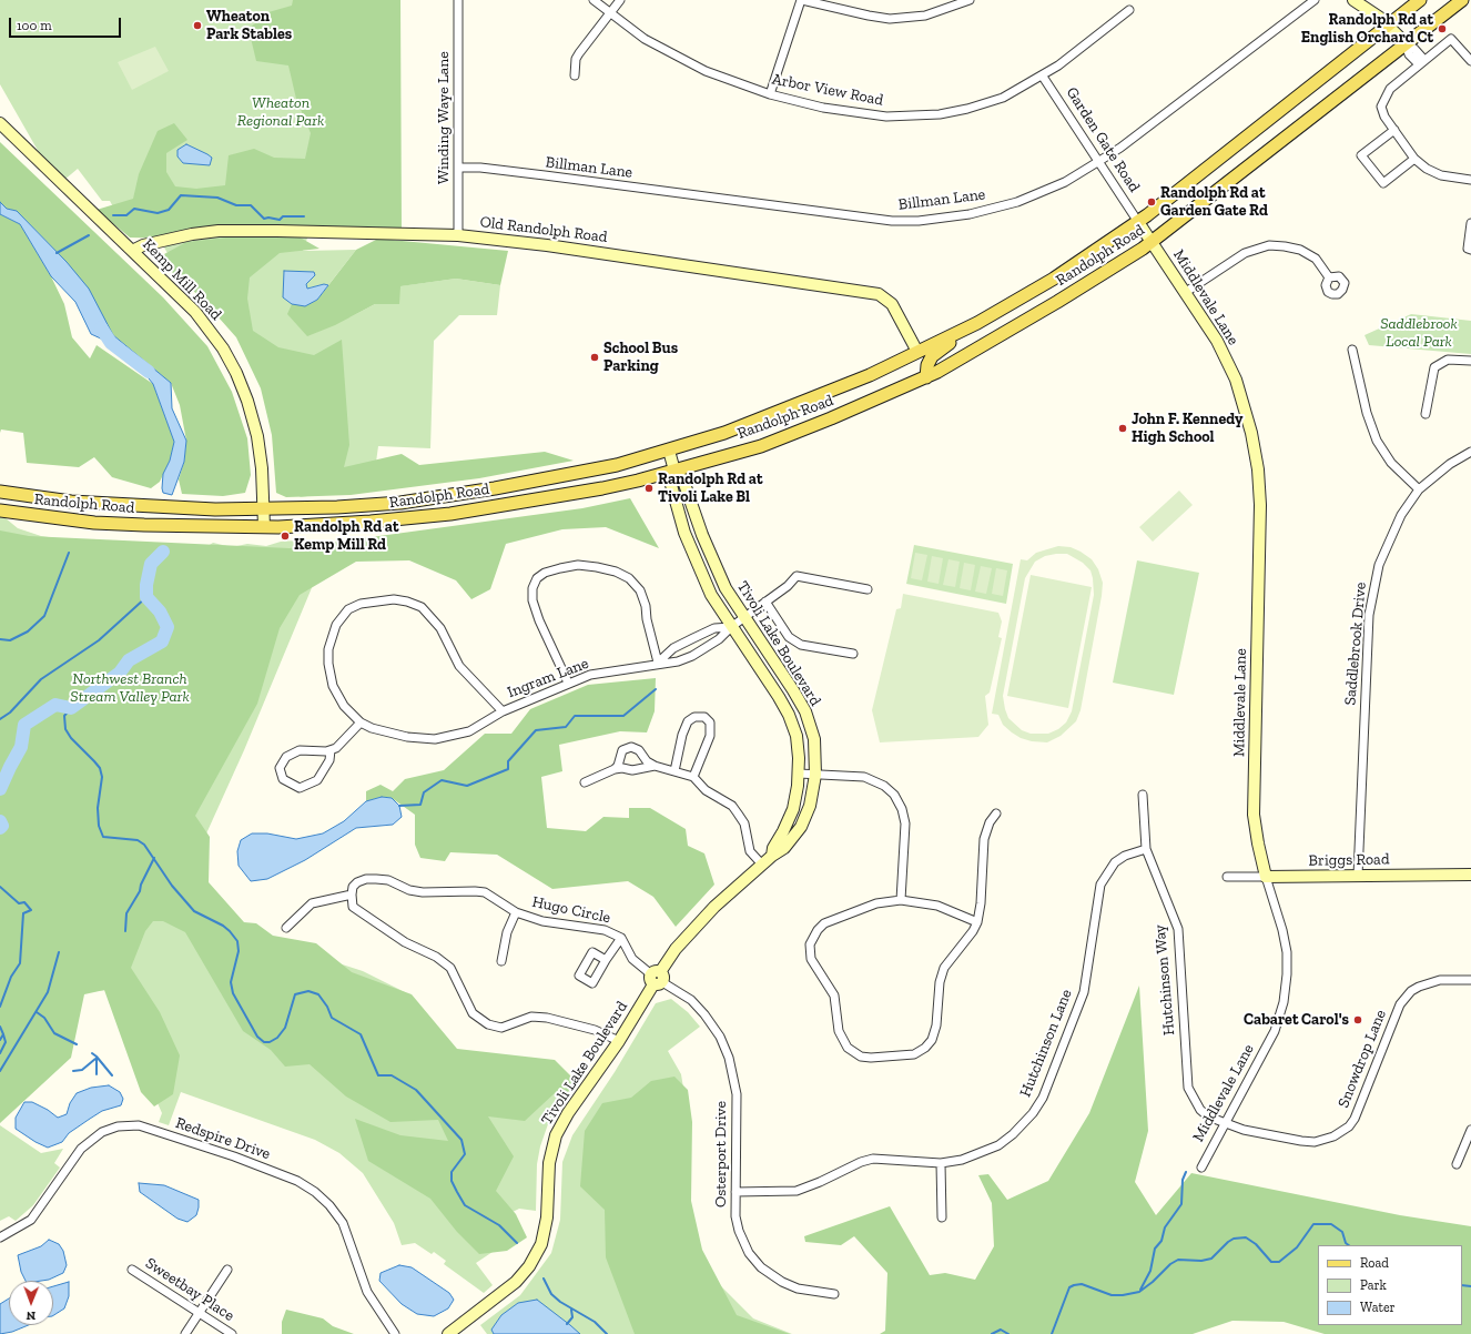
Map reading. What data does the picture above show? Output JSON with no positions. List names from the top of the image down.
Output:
{
  "streets": {
    "main road": ["Randolph Road"],
    "street": [
      "Arbor View Road",
      "Winding Waye Lane",
      "Garden Gate Road",
      "Billman Lane",
      "Old Randolph Road",
      "Kemp Mill Road",
      "Middlevale Lane",
      "Tivoli Lake Boulevard",
      "Saddlebrook Drive",
      "Ingram Lane",
      "Briggs Road",
      "Hugo Circle",
      "Hutchinson Way",
      "Hutchinson Lane",
      "Snowdrop Lane",
      "Redspire Drive",
      "Osterport Drive",
      "Sweetbay Place"
    ]
  },
  "crossings": [
    ["Arbor View Road", "Garden Gate Road"],
    ["Winding Waye Lane", "Billman Lane"],
    ["Winding Waye Lane", "Old Randolph Road"],
    ["Garden Gate Road", "Billman Lane"],
    ["Garden Gate Road", "Randolph Road"],
    ["Garden Gate Road", "Middlevale Lane"],
    ["Old Randolph Road", "Randolph Road"],
    ["Old Randolph Road", "Kemp Mill Road"],
    ["Randolph Road", "Kemp Mill Road"],
    ["Randolph Road", "Middlevale Lane"],
    ["Randolph Road", "Tivoli Lake Boulevard"],
    ["Middlevale Lane", "Briggs Road"],
    ["Middlevale Lane", "Hutchinson Way"],
    ["Middlevale Lane", "Snowdrop Lane"],
    ["Tivoli Lake Boulevard", "Ingram Lane"],
    ["Tivoli Lake Boulevard", "Hugo Circle"],
    ["Tivoli Lake Boulevard", "Osterport Drive"],
    ["Saddlebrook Drive", "Briggs Road"],
    ["Hugo Circle", "Osterport Drive"],
    ["Hutchinson Way", "Hutchinson Lane"],
    ["Hutchinson Way", "Snowdrop Lane"],
    ["Hutchinson Lane", "Osterport Drive"]
  ],
  "parks": ["Wheaton Regional Park", "Saddlebrook Local Park", "Northwest Branch Stream Valley Park"],
  "places": [
    "Wheaton Park Stables",
    "Randolph Rd at English Orchard Ct",
    "Randolph Rd at Garden Gate Rd",
    "School Bus Parking",
    "John F. Kennedy High School",
    "Randolph Rd at Tivoli Lake Bl",
    "Randolph Rd at Kemp Mill Rd",
    "Cabaret Carol's"
  ],
  "legend": ["Road", "Park", "Water"],
  "scale_bar": "100 m",
  "north": "bottom"
}
